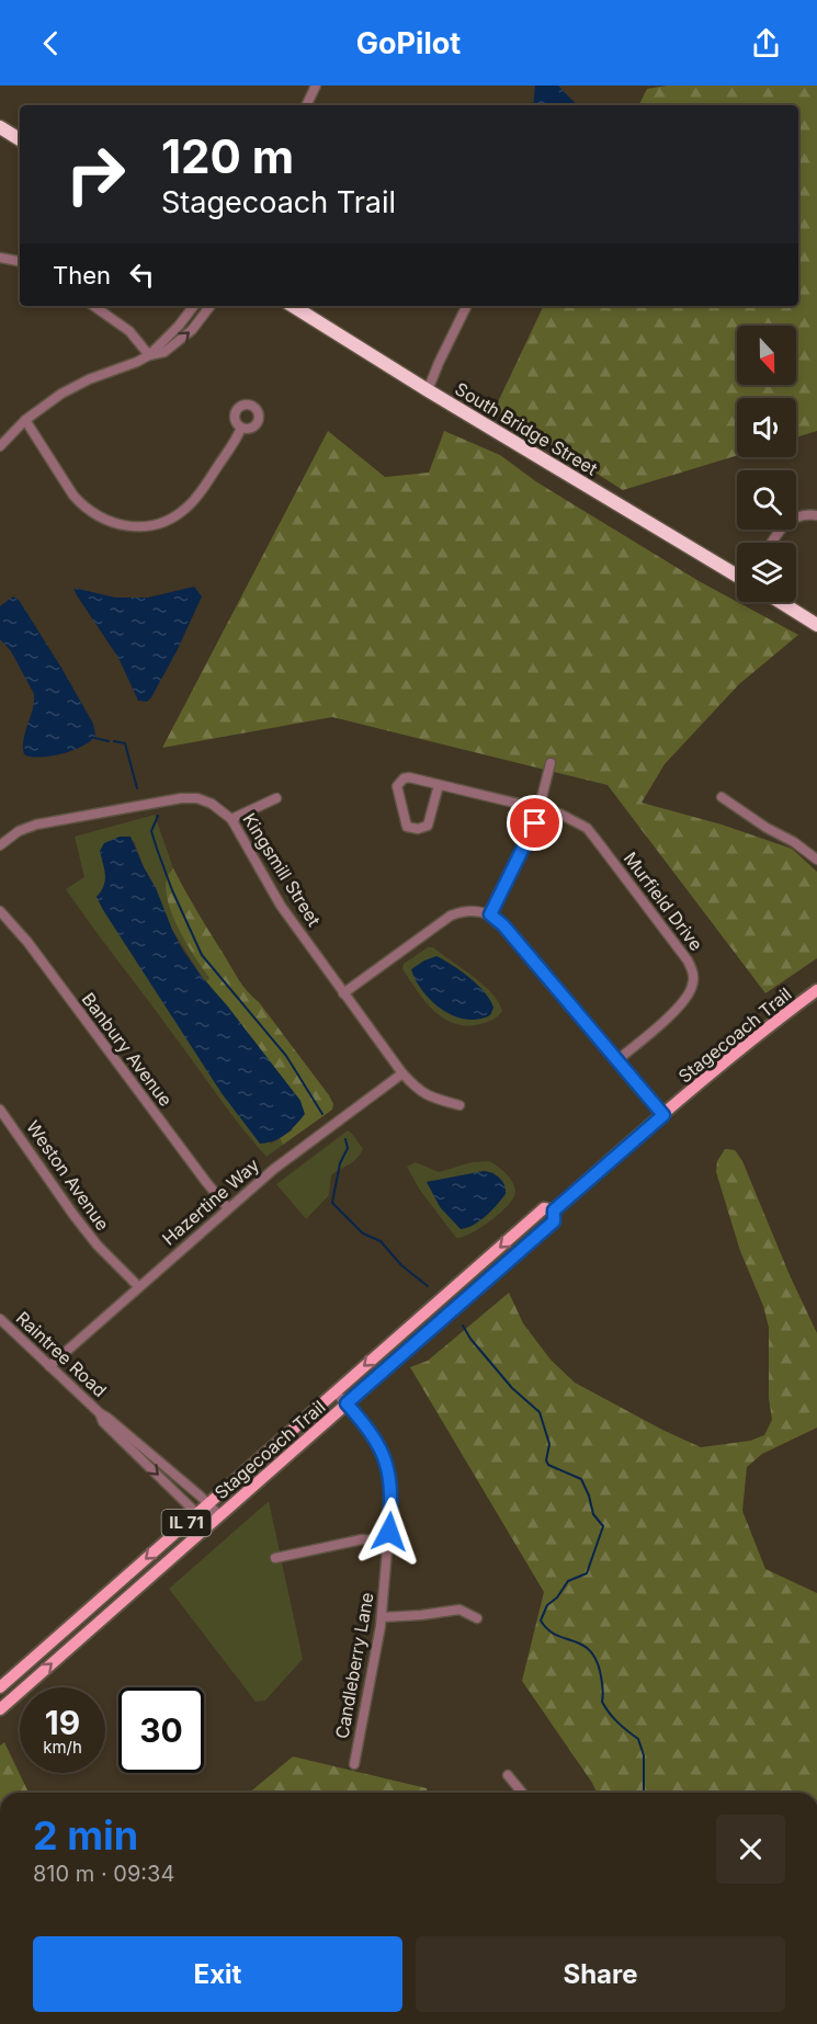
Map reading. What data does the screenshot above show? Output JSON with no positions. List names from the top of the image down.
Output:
{
  "streets": {
    "highway": ["South Bridge Street"],
    "main road": ["Stagecoach Trail", "IL 71"],
    "street": [
      "Kingsmill Street",
      "Murfield Drive",
      "Banbury Avenue",
      "Weston Avenue",
      "Hazertine Way",
      "Raintree Road",
      "Candleberry Lane"
    ]
  },
  "crossings": [
    ["Kingsmill Street", "Hazertine Way"],
    ["Stagecoach Trail", "Raintree Road"],
    ["Stagecoach Trail", "Candleberry Lane"],
    ["Banbury Avenue", "Hazertine Way"],
    ["Weston Avenue", "Hazertine Way"],
    ["Hazertine Way", "Raintree Road"]
  ],
  "north": "bottom",
  "page": {
    "header": "GoPilot",
    "turn": ["120 m", "Stagecoach Trail"],
    "then": "Then",
    "speed": "19 km/h",
    "limit": "30",
    "heading": ["2 min", "810 m · 09:34"],
    "buttons": ["Exit", "Share"]
  }
}
